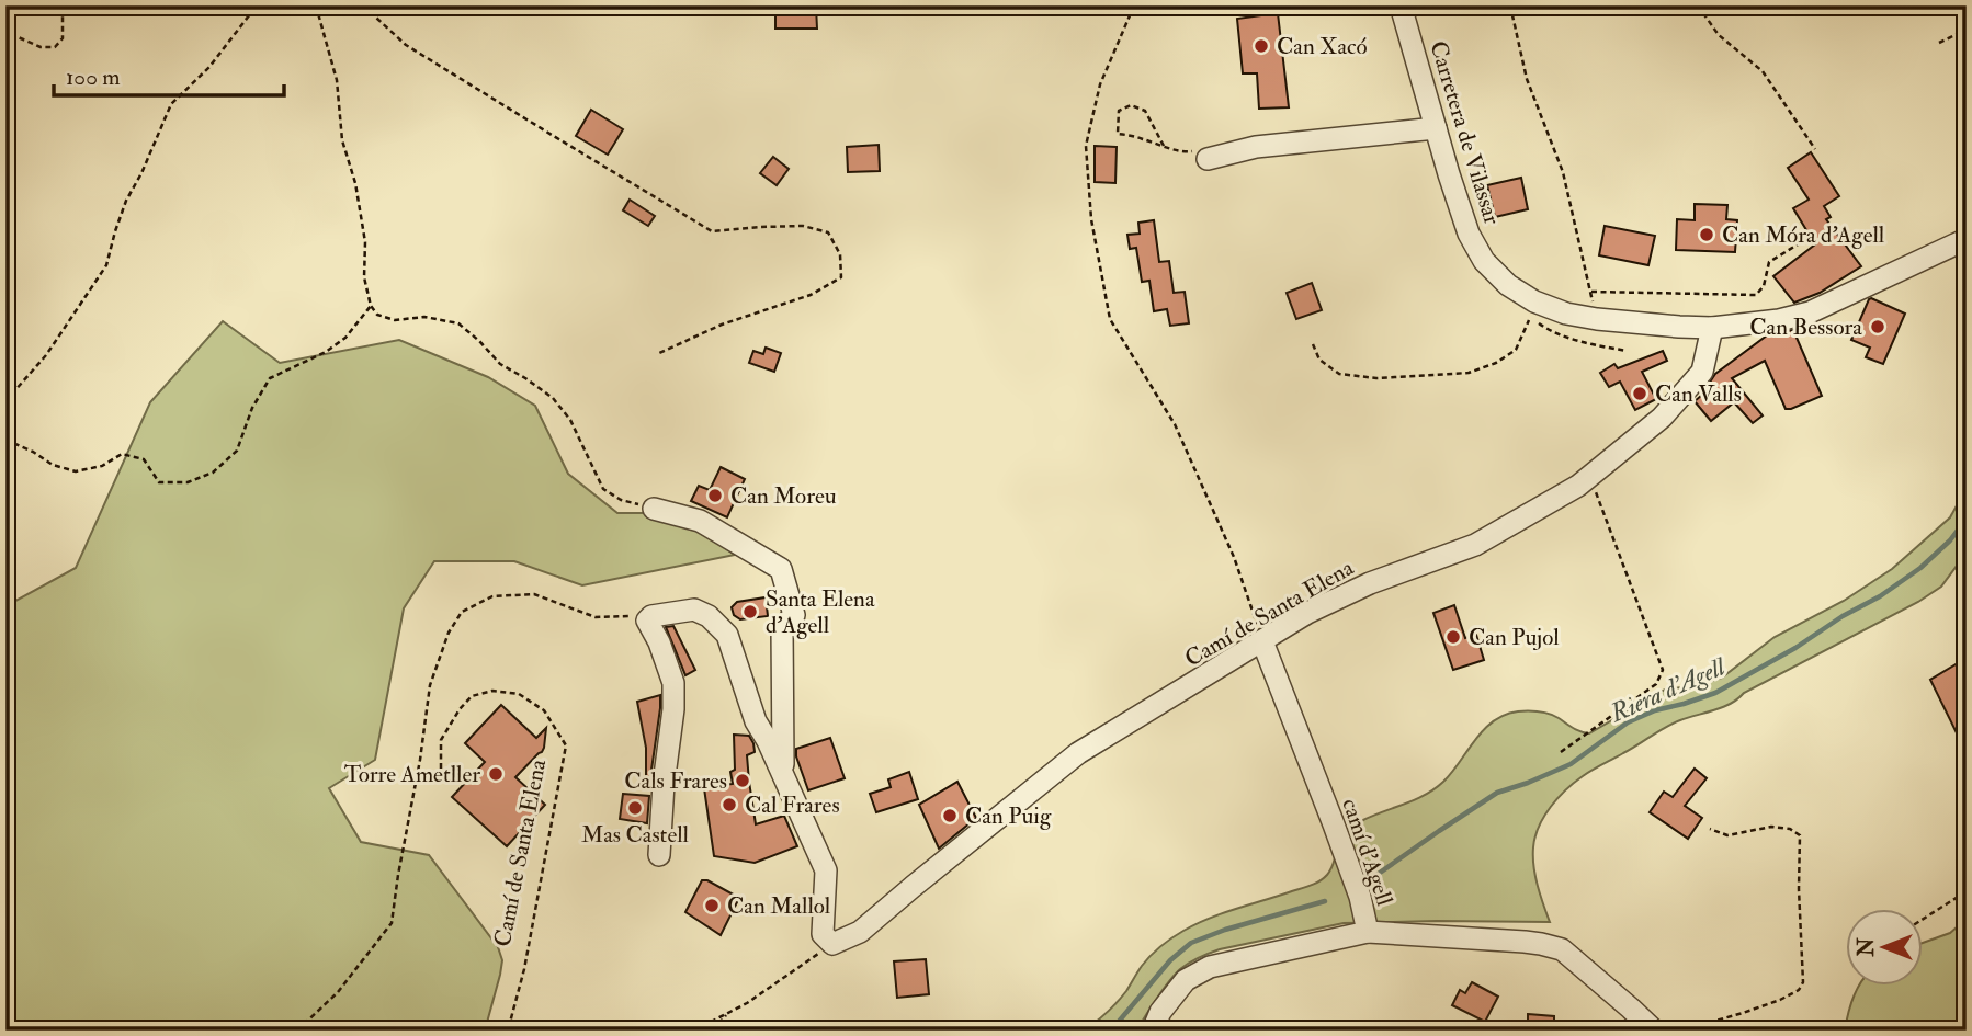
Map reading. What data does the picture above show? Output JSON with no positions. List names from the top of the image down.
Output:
{
  "streets": {
    "street": ["Carretera de Vilassar", "Camí de Santa Elena", "camí d'Agell"]
  },
  "crossings": [
    ["Carretera de Vilassar", "Camí de Santa Elena"],
    ["Camí de Santa Elena", "camí d'Agell"]
  ],
  "water": ["Riera d'Agell"],
  "places": [
    "Can Xacó",
    "Can Móra d'Agell",
    "Can Bessora",
    "Can Valls",
    "Can Moreu",
    "Santa Elena d'Agell",
    "Can Pujol",
    "Torre Ametller",
    "Cals Frares",
    "Cal Frares",
    "Mas Castell",
    "Can Puig",
    "Can Mallol"
  ],
  "scale_bar": "100 m",
  "north": "left"
}
